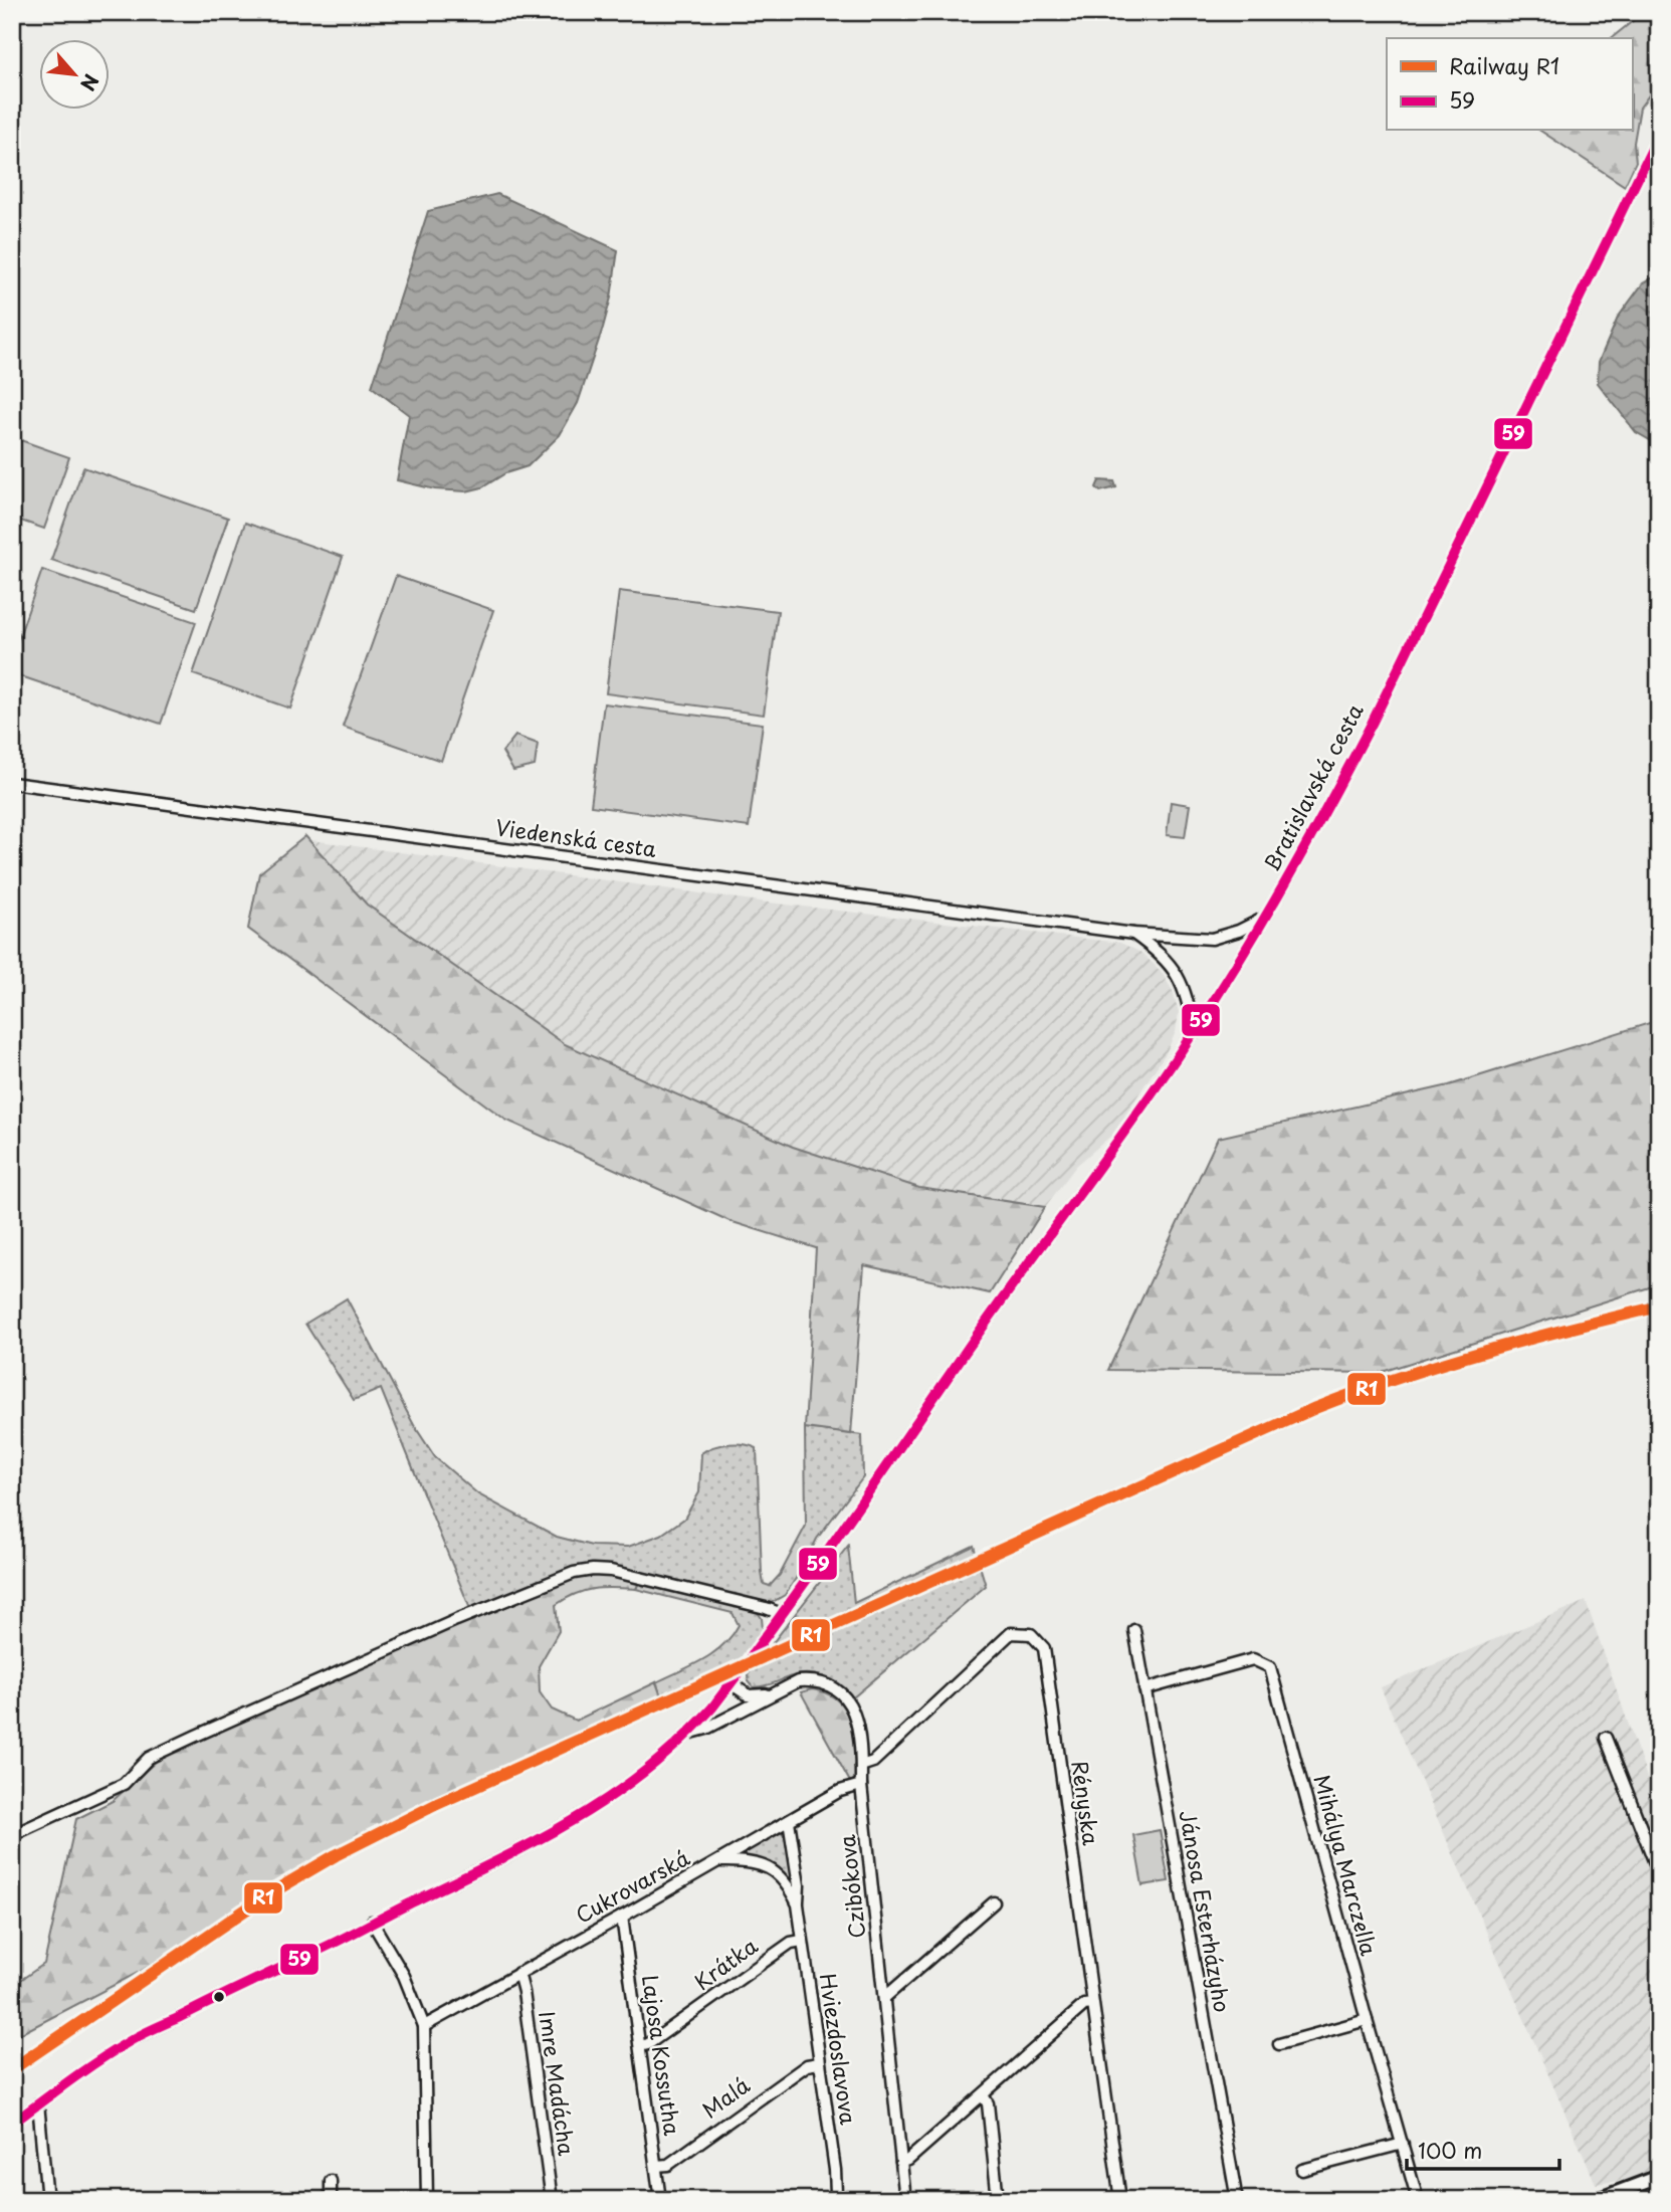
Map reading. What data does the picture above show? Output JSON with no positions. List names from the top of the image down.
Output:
{
  "streets": {
    "street": [
      "Bratislavská cesta",
      "Viedenská cesta",
      "Rényska",
      "Mihálya Marczella",
      "Czibókova",
      "Cukrovarská",
      "Jánosa Esterházyho",
      "Krátka",
      "Hviezdoslavova",
      "Lajosa Kossutha",
      "Imre Madácha",
      "Malá"
    ]
  },
  "crossings": [
    ["Bratislavská cesta", "Viedenská cesta"],
    ["Bratislavská cesta", "Czibókova"],
    ["Rényska", "Czibókova"],
    ["Mihálya Marczella", "Jánosa Esterházyho"],
    ["Czibókova", "Cukrovarská"],
    ["Cukrovarská", "Hviezdoslavova"],
    ["Cukrovarská", "Lajosa Kossutha"],
    ["Cukrovarská", "Imre Madácha"],
    ["Krátka", "Hviezdoslavova"],
    ["Krátka", "Lajosa Kossutha"],
    ["Hviezdoslavova", "Malá"],
    ["Lajosa Kossutha", "Malá"]
  ],
  "lines": ["transit line 59", "rail line R1"],
  "legend": ["Railway R1", "59"],
  "scale_bar": "100 m",
  "north": "bottom right"
}
